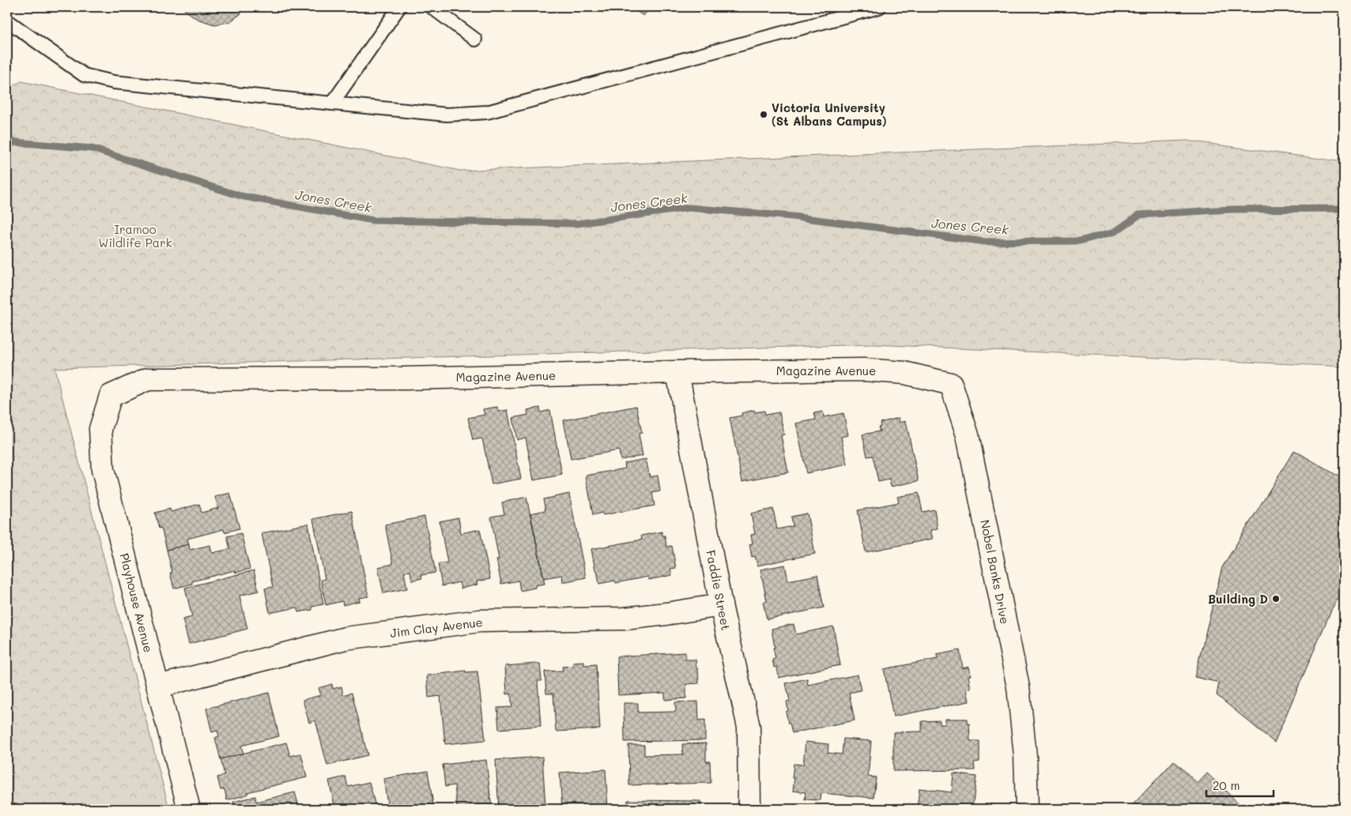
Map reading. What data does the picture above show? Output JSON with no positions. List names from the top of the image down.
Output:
{
  "streets": {
    "street": [
      "Magazine Avenue",
      "Nobel Banks Drive",
      "Faddie Street",
      "Playhouse Avenue",
      "Jim Clay Avenue"
    ]
  },
  "crossings": [
    ["Magazine Avenue", "Nobel Banks Drive"],
    ["Magazine Avenue", "Faddie Street"],
    ["Magazine Avenue", "Playhouse Avenue"],
    ["Faddie Street", "Jim Clay Avenue"],
    ["Playhouse Avenue", "Jim Clay Avenue"]
  ],
  "water": ["Jones Creek"],
  "parks": ["Iramoo Wildlife Park"],
  "places": ["Victoria University (St Albans Campus)", "Building D"],
  "scale_bar": "20 m"
}
